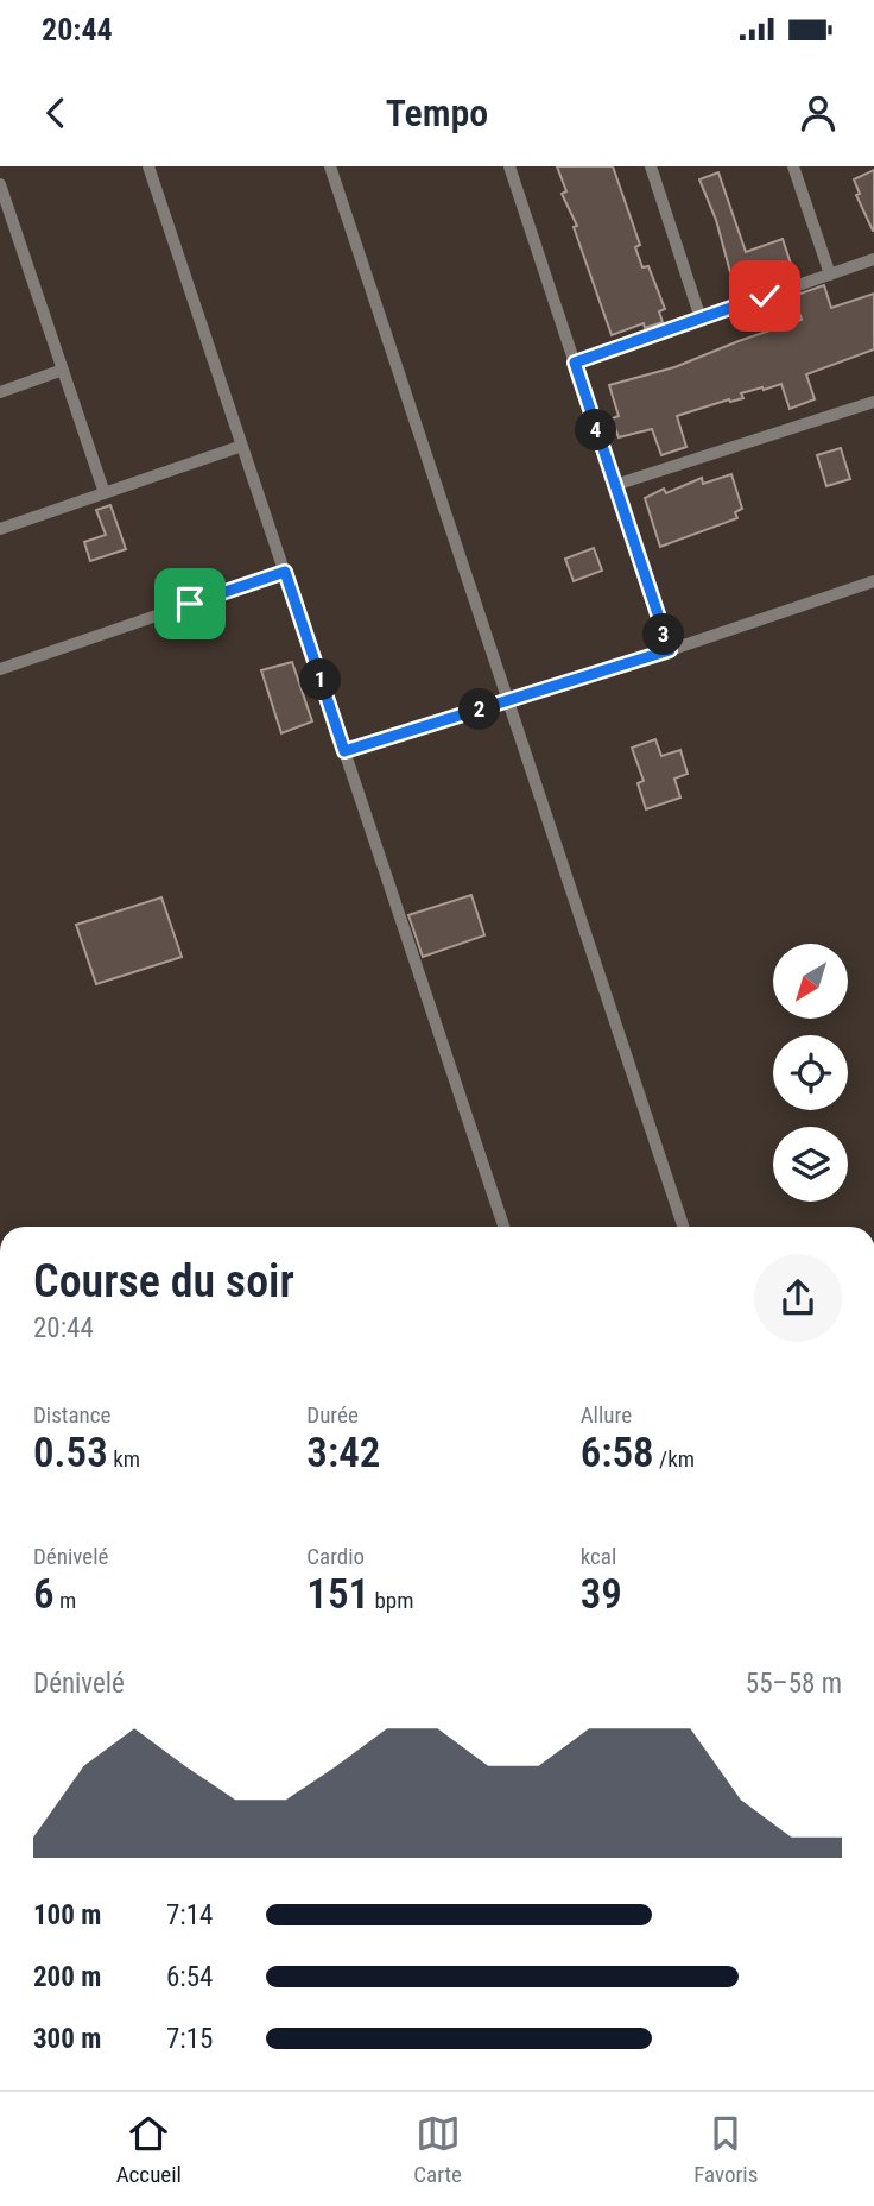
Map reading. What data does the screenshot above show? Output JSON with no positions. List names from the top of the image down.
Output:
{
  "north": "bottom left",
  "page": {
    "status": "20:44",
    "header": "Tempo",
    "pins": [
      "4",
      "3",
      "1",
      "2"
    ],
    "heading": ["Course du soir", "20:44"],
    "stats": [
      ["Distance", "0.53 km"],
      ["Durée", "3:42"],
      ["Allure", "6:58 /km"],
      ["Dénivelé", "6 m"],
      ["Cardio", "151 bpm"],
      ["kcal", "39"]
    ],
    "chart": ["Dénivelé", "55–58 m"],
    "list": [
      {
        "name": "100 m",
        "note": "7:14"
      },
      {
        "name": "200 m",
        "note": "6:54"
      },
      {
        "name": "300 m",
        "note": "7:15"
      }
    ],
    "tabs": ["Accueil", "Carte", "Favoris"]
  }
}
